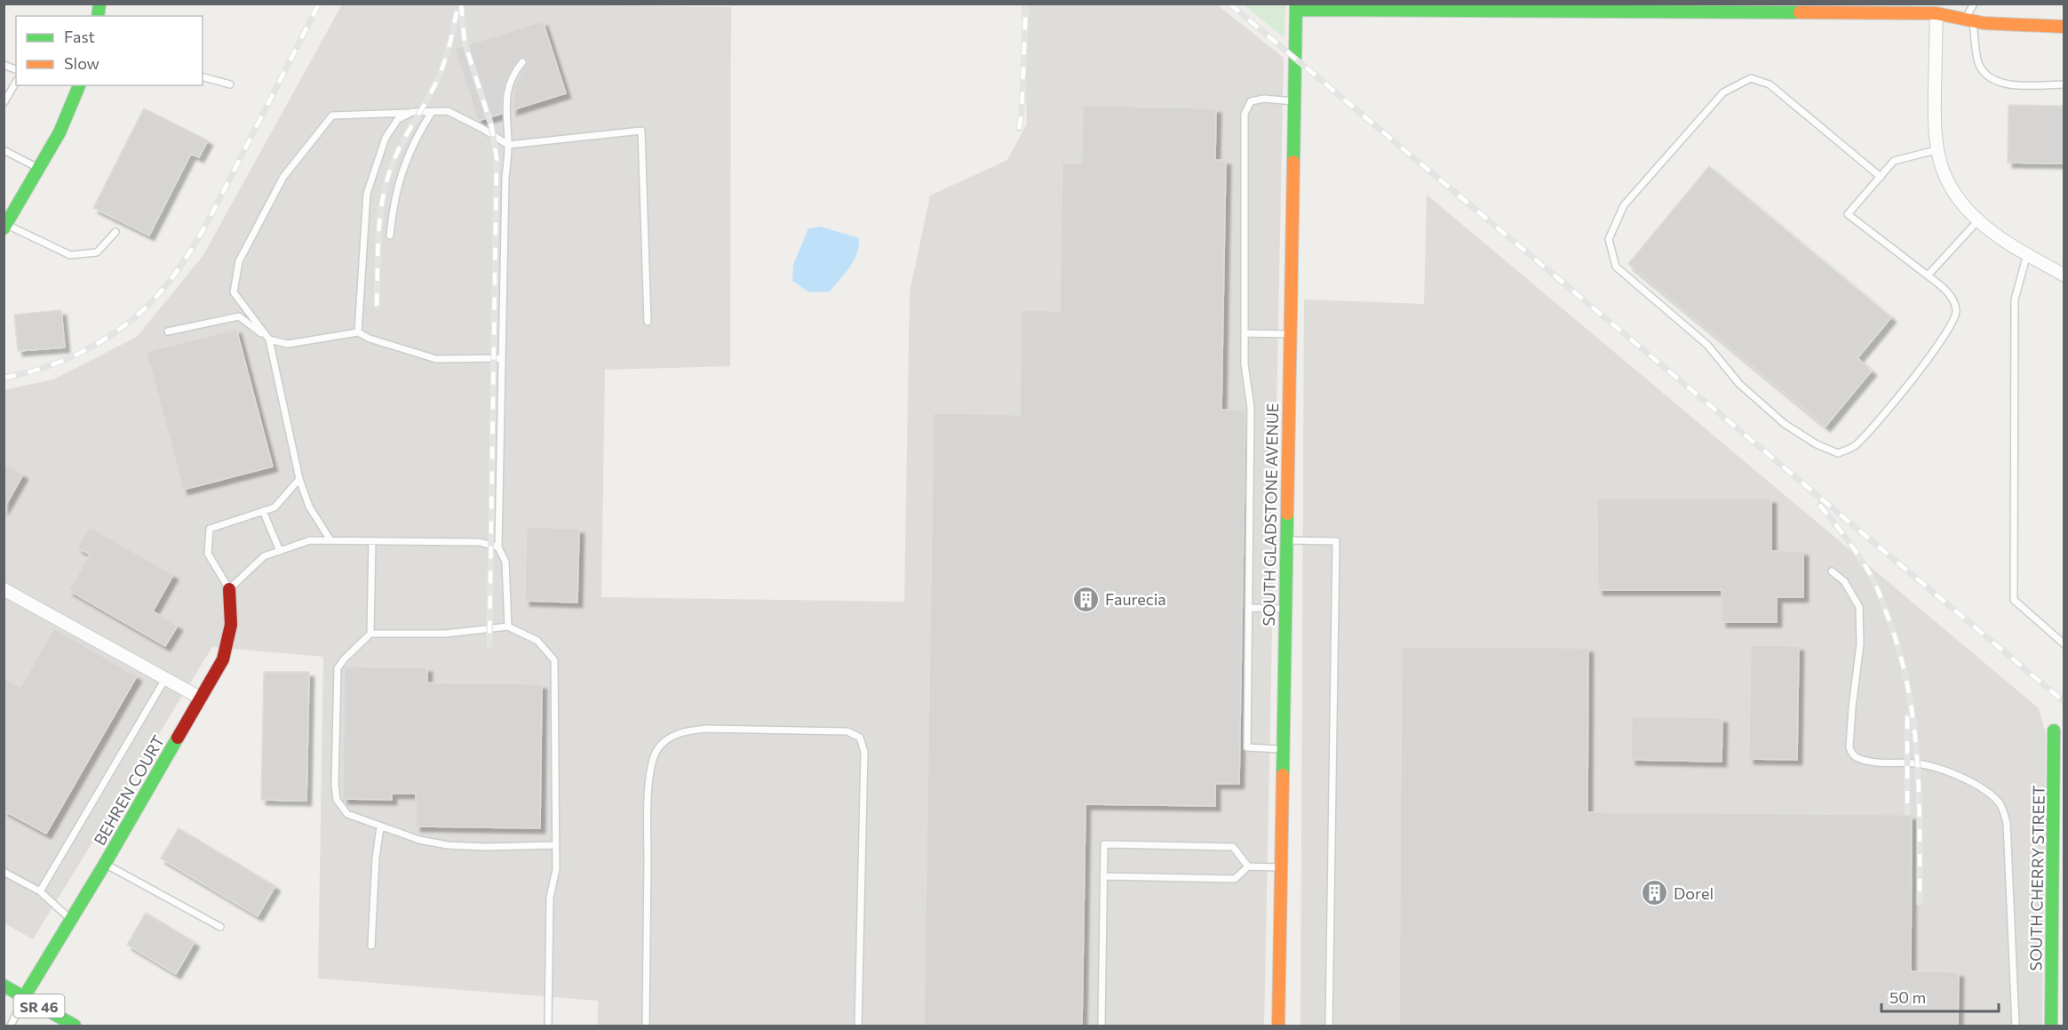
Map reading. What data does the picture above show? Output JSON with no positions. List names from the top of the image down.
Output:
{
  "streets": {
    "main road": [
      "SOUTH GLADSTONE AVENUE",
      "BEHREN COURT",
      "SOUTH CHERRY STREET",
      "SR 46"
    ]
  },
  "crossings": [
    ["BEHREN COURT", "SR 46"]
  ],
  "places": {
    "building": ["Faurecia", "Dorel"]
  },
  "legend": ["Fast", "Slow"],
  "scale_bar": "50 m"
}
